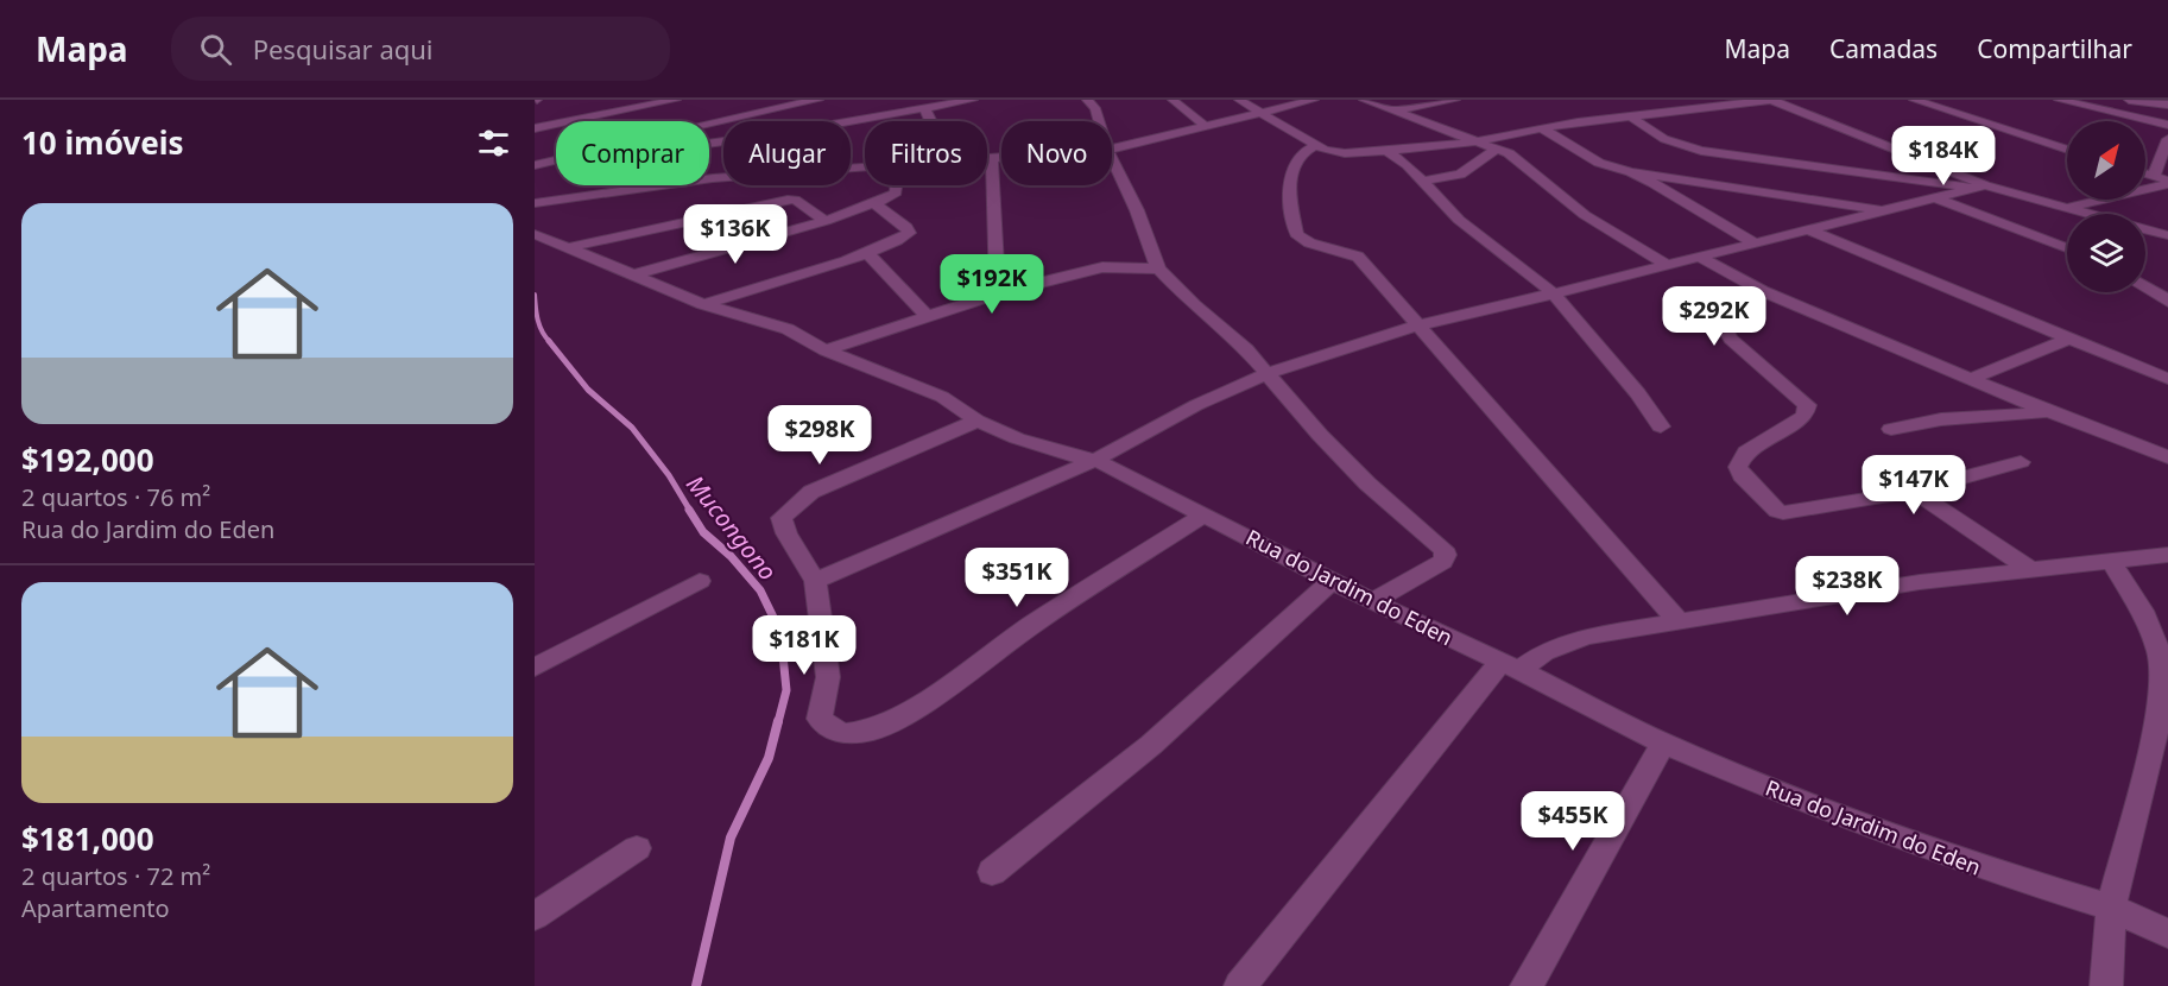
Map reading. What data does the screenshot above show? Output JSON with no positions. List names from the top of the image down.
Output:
{
  "streets": {
    "street": ["Rua do Jardim do Eden"]
  },
  "water": ["Mucongono"],
  "north": "top right",
  "page": {
    "header": "Mapa",
    "search": "Pesquisar aqui",
    "nav": ["Mapa", "Camadas", "Compartilhar"],
    "heading": "10 imóveis",
    "chip": [
      "Comprar",
      "Alugar",
      "Filtros",
      "Novo"
    ],
    "price": [
      "$184K",
      "$136K",
      "$192K",
      "$292K",
      "$298K",
      "$147K",
      "$351K",
      "$238K",
      "$181K",
      "$455K"
    ],
    "list": [
      {
        "name": "$192,000",
        "note": "2 quartos · 76 m² · Rua do Jardim do Eden"
      },
      {
        "name": "$181,000",
        "note": "2 quartos · 72 m² · Apartamento"
      }
    ]
  }
}
